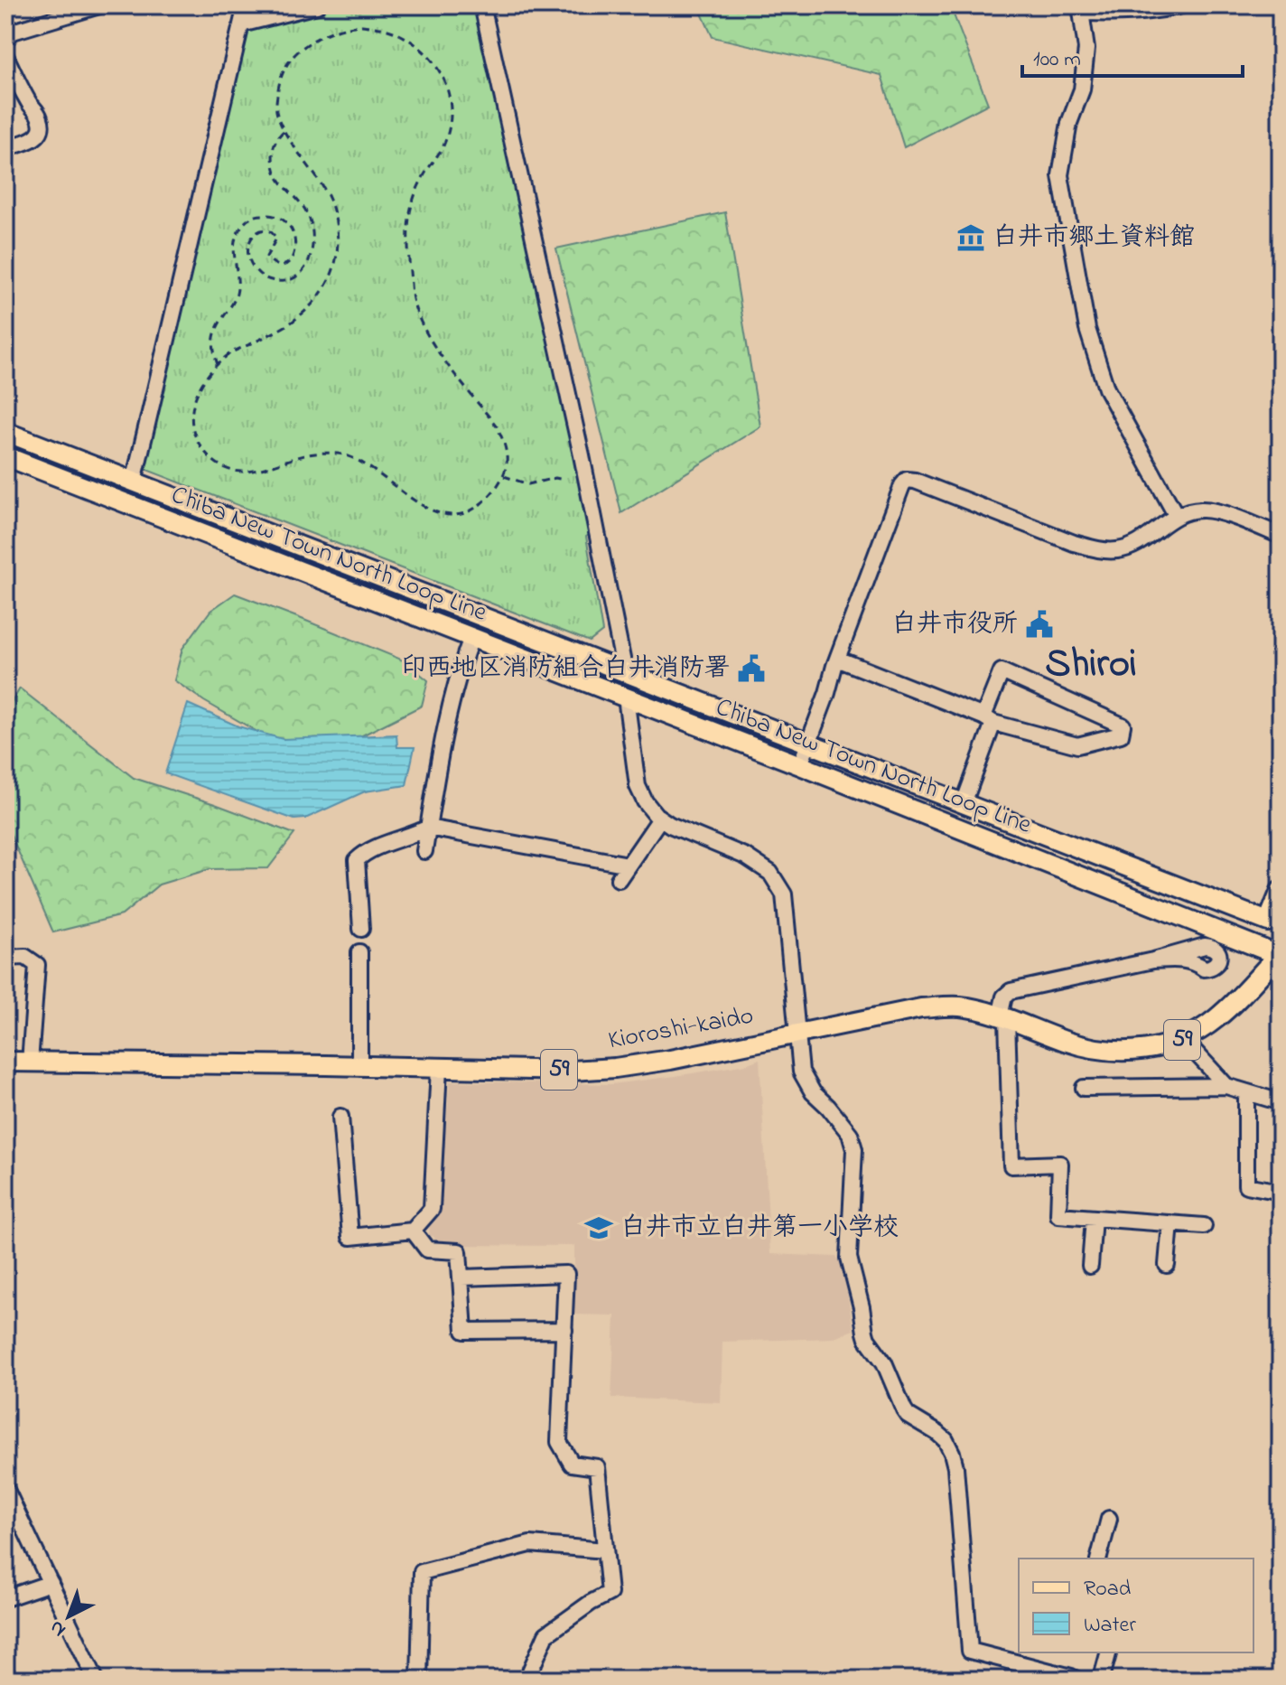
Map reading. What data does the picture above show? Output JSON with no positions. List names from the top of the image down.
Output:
{
  "streets": {
    "main road": ["Chiba New Town North Loop Line", "Kioroshi-kaido", "59"]
  },
  "crossings": [
    ["Chiba New Town North Loop Line", "Kioroshi-kaido"]
  ],
  "districts": ["Shiroi"],
  "places": {
    "museum": ["白井市郷土資料館"],
    "public building": ["白井市役所", "印西地区消防組合白井消防署"],
    "school or university": ["白井市立白井第一小学校"]
  },
  "legend": ["Road", "Water"],
  "scale_bar": "100 m",
  "north": "bottom left"
}
